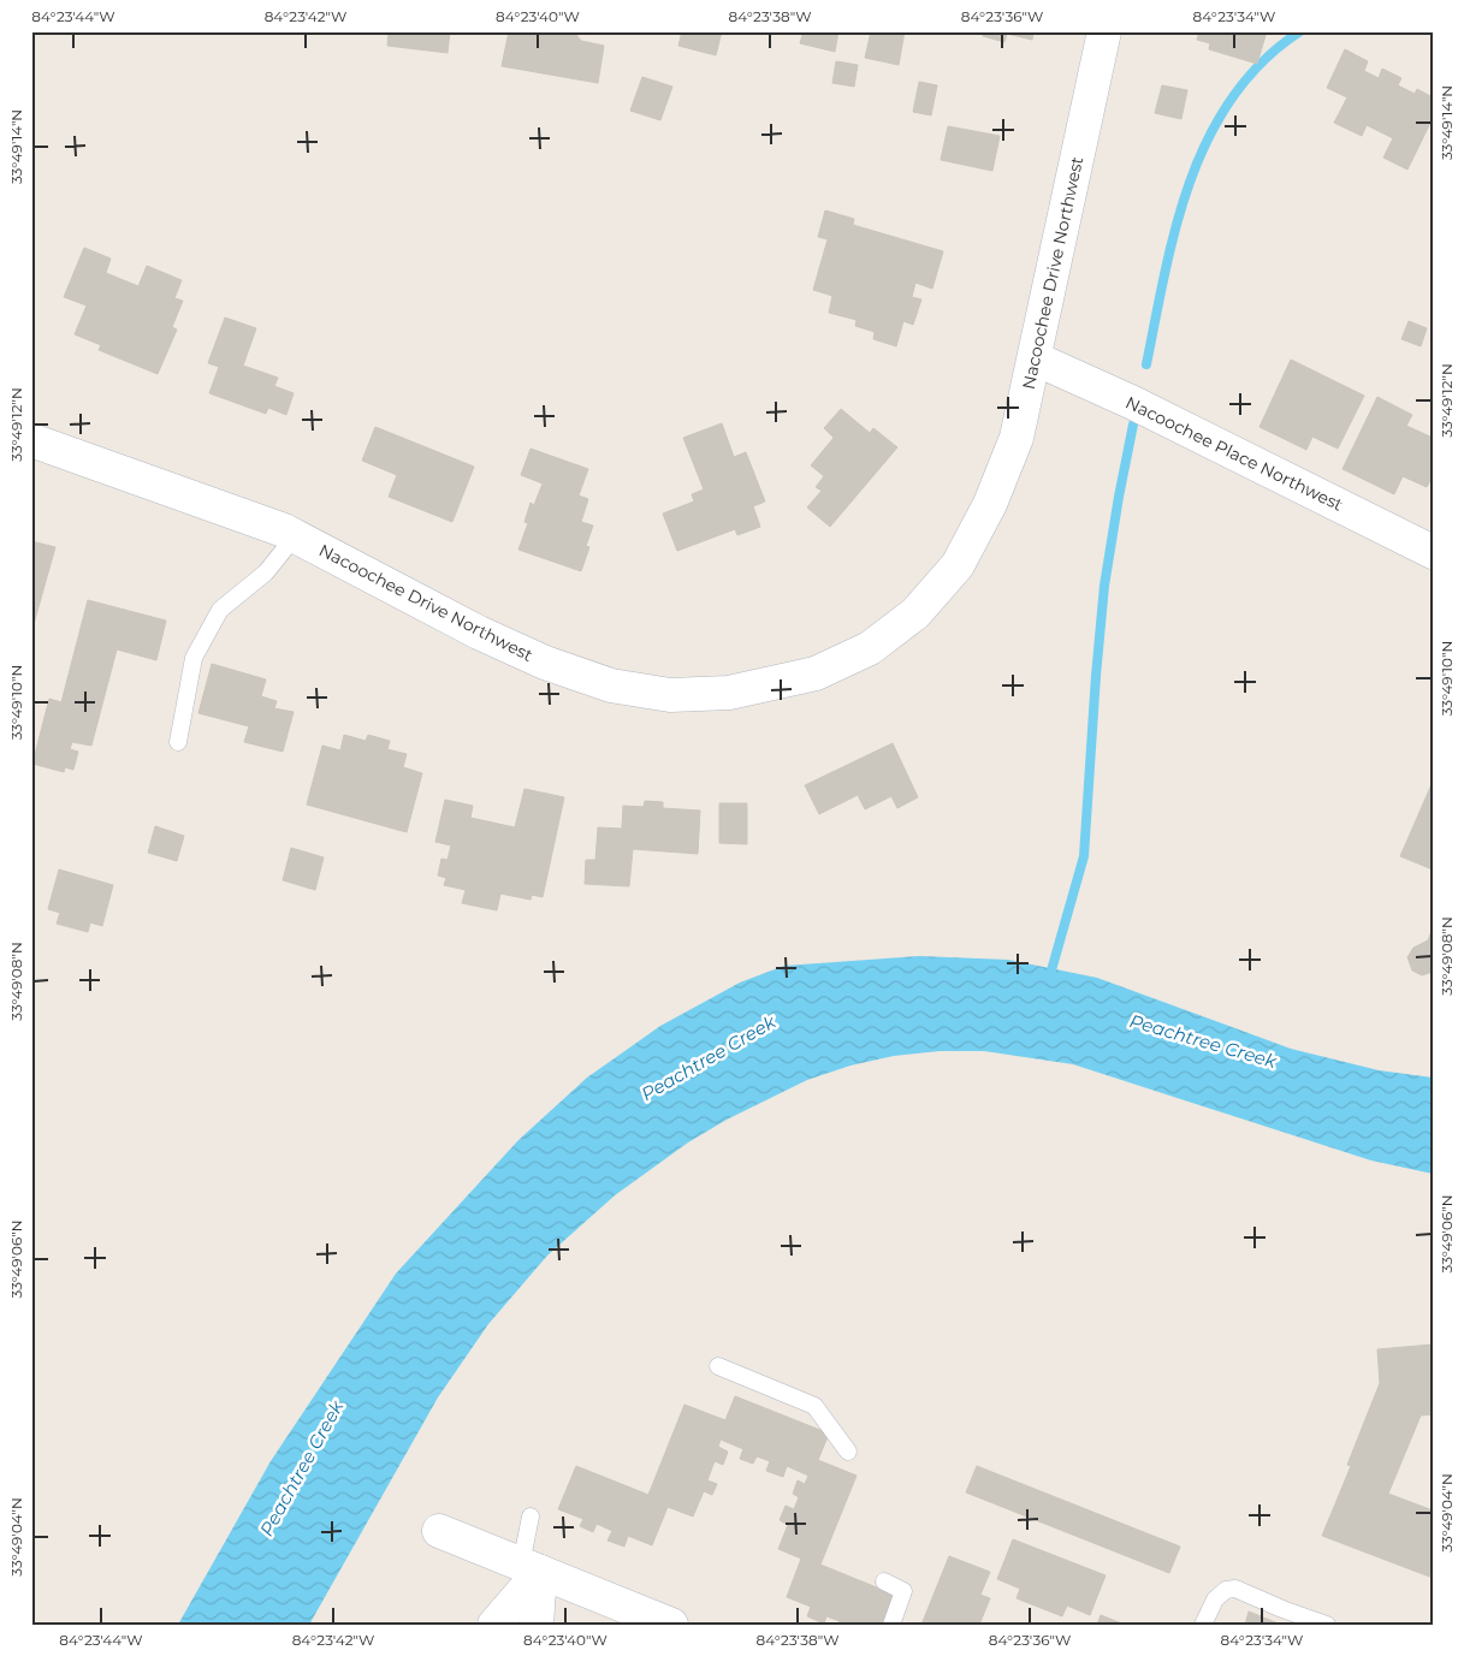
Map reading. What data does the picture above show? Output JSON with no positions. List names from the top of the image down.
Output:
{
  "streets": {
    "street": ["Nacoochee Drive Northwest", "Nacoochee Place Northwest"]
  },
  "crossings": [
    ["Nacoochee Drive Northwest", "Nacoochee Place Northwest"]
  ],
  "water": ["Peachtree Creek"],
  "coordinates": [
    "84°23'44\"W",
    "84°23'42\"W",
    "84°23'40\"W",
    "84°23'38\"W",
    "84°23'36\"W",
    "84°23'34\"W",
    "33°49'14\"N",
    "33°49'12\"N",
    "33°49'10\"N",
    "33°49'08\"N",
    "33°49'06\"N",
    "33°49'04\"N"
  ]
}
